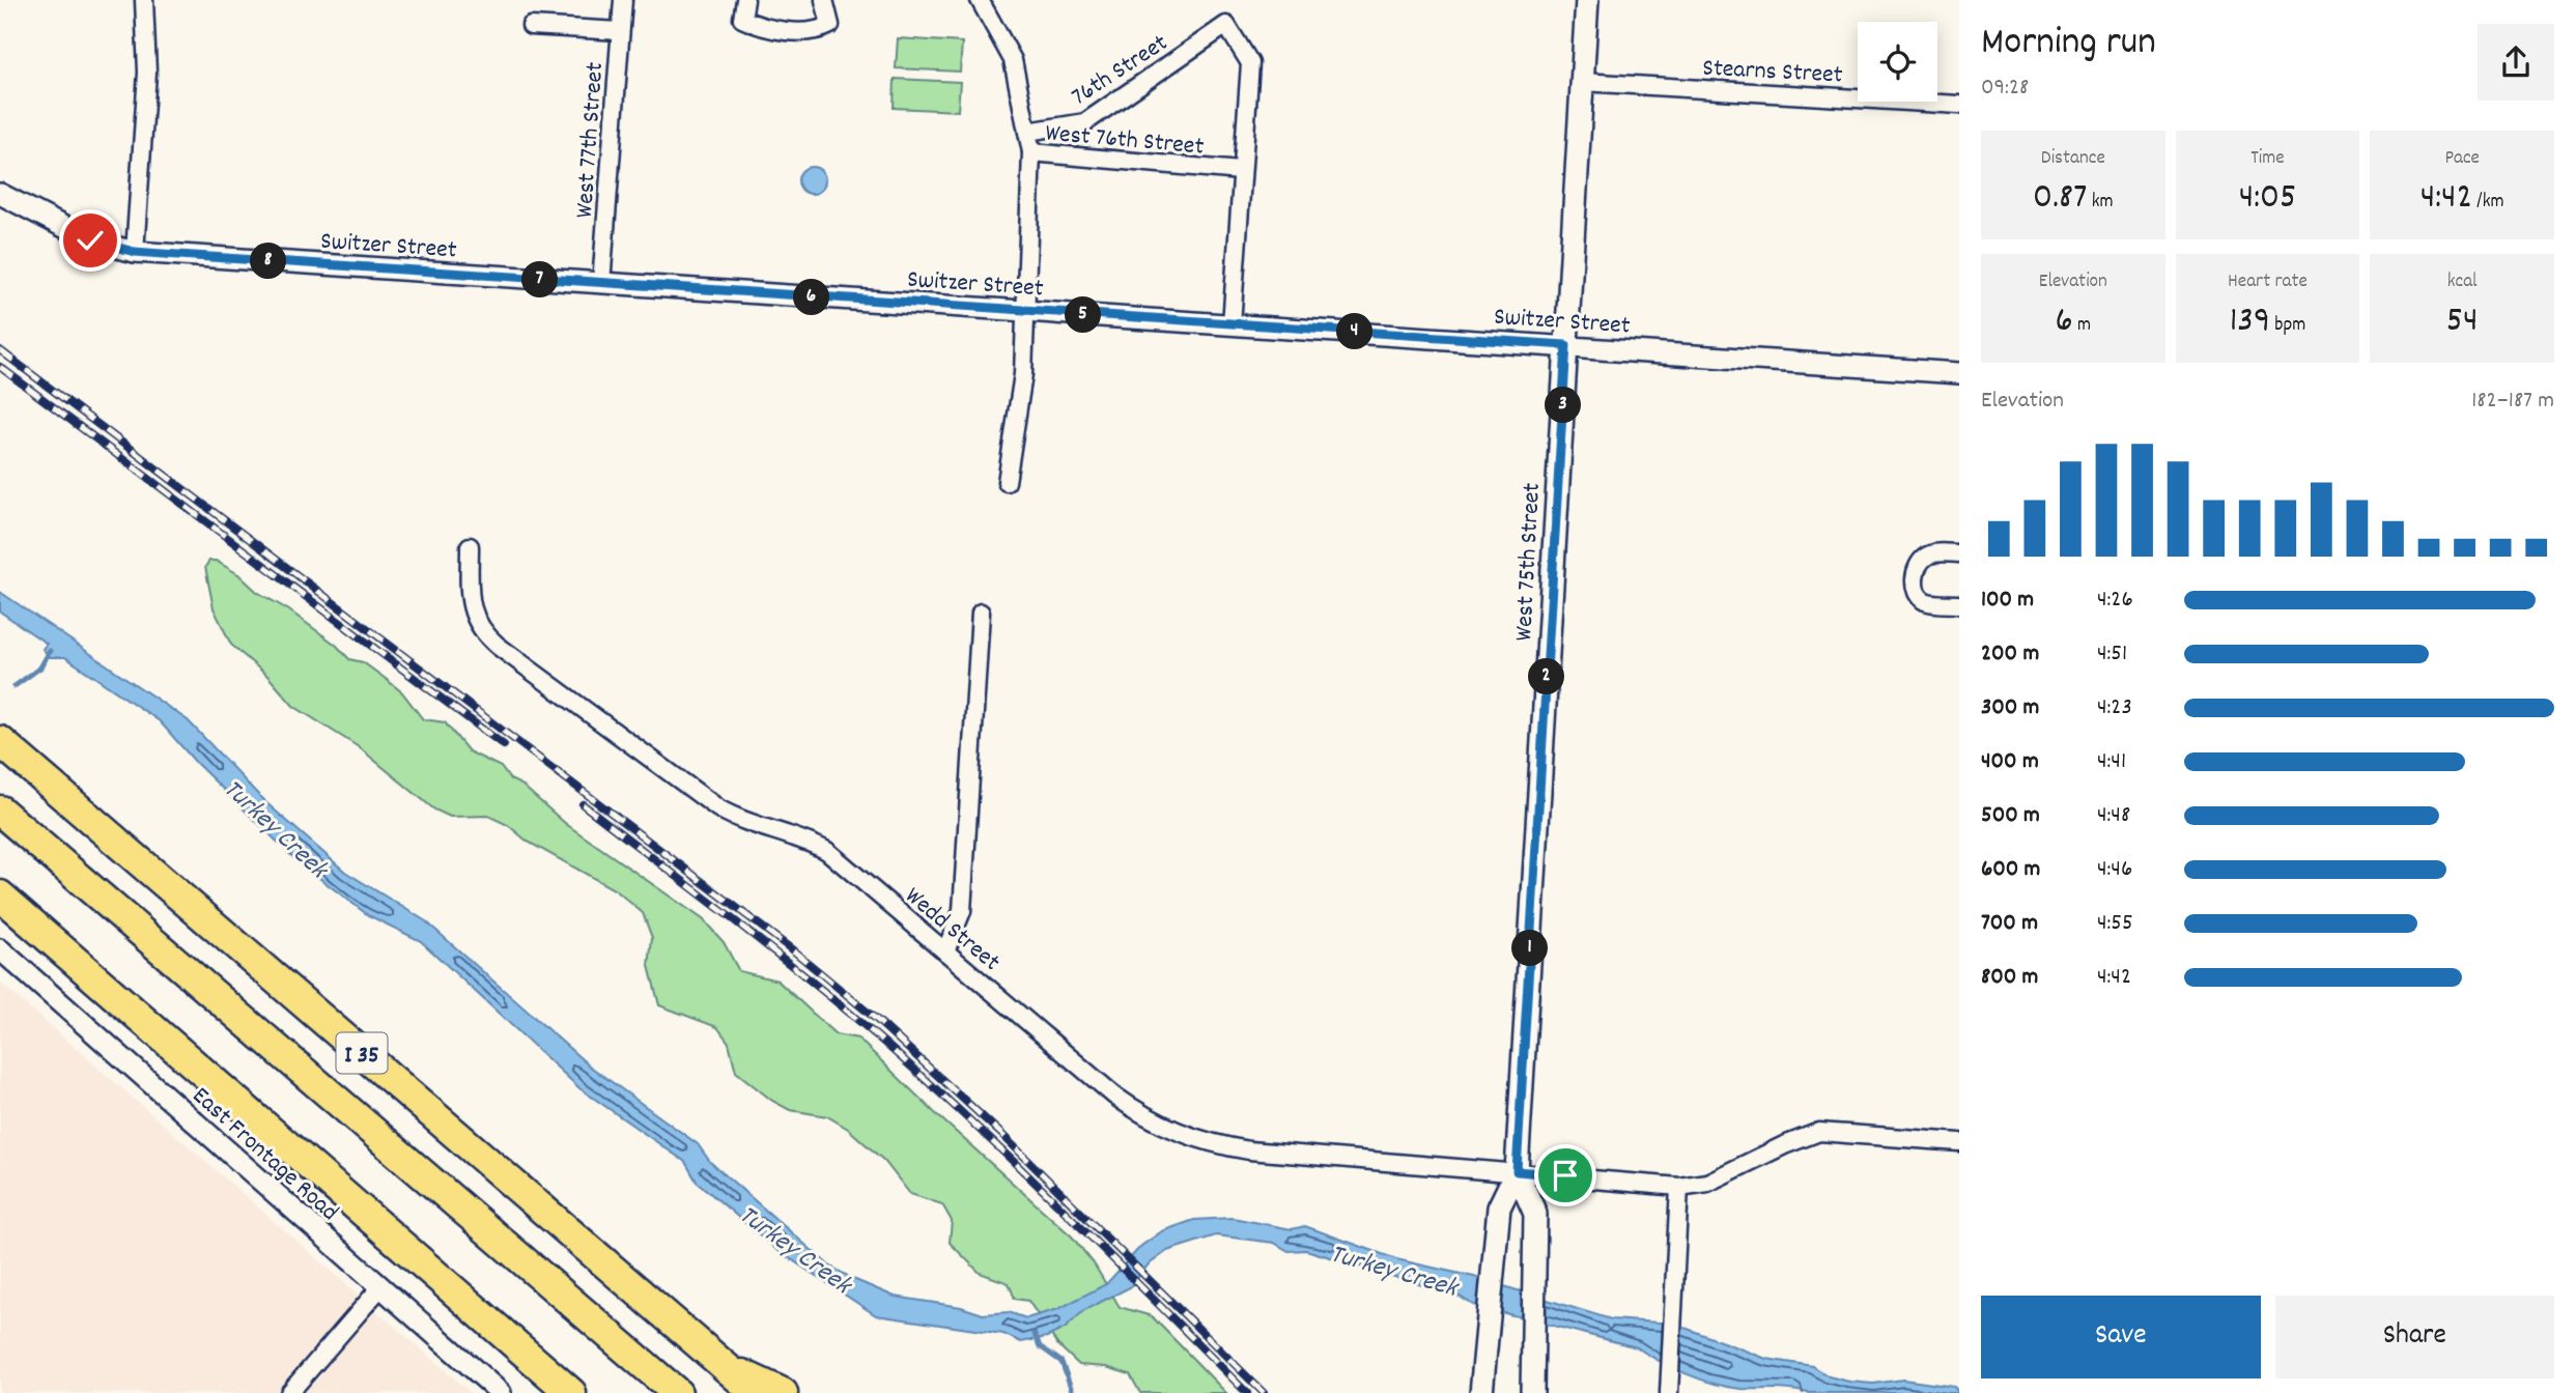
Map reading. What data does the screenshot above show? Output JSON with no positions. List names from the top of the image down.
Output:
{
  "streets": {
    "highway": ["I 35"],
    "main road": ["West 75th Street"],
    "street": [
      "76th Street",
      "Stearns Street",
      "West 76th Street",
      "West 77th Street",
      "Switzer Street",
      "Wedd Street",
      "East Frontage Road"
    ]
  },
  "crossings": [
    ["76th Street", "West 76th Street"],
    ["Stearns Street", "West 75th Street"],
    ["West 76th Street", "Switzer Street"],
    ["West 77th Street", "Switzer Street"],
    ["Switzer Street", "West 75th Street"],
    ["West 75th Street", "Wedd Street"]
  ],
  "water": ["Turkey Creek"],
  "page": {
    "heading": ["Morning run", "09:28"],
    "stats": [
      ["Distance", "0.87 km"],
      ["Time", "4:05"],
      ["Pace", "4:42 /km"],
      ["Elevation", "6 m"],
      ["Heart rate", "139 bpm"],
      ["kcal", "54"]
    ],
    "pins": [
      "8",
      "7",
      "6",
      "5",
      "4",
      "3",
      "2",
      "1"
    ],
    "chart": ["Elevation", "182–187 m"],
    "list": [
      {
        "name": "100 m",
        "note": "4:26"
      },
      {
        "name": "200 m",
        "note": "4:51"
      },
      {
        "name": "300 m",
        "note": "4:23"
      },
      {
        "name": "400 m",
        "note": "4:41"
      },
      {
        "name": "500 m",
        "note": "4:48"
      },
      {
        "name": "600 m",
        "note": "4:46"
      },
      {
        "name": "700 m",
        "note": "4:55"
      },
      {
        "name": "800 m",
        "note": "4:42"
      }
    ],
    "buttons": ["Save", "Share"]
  }
}
